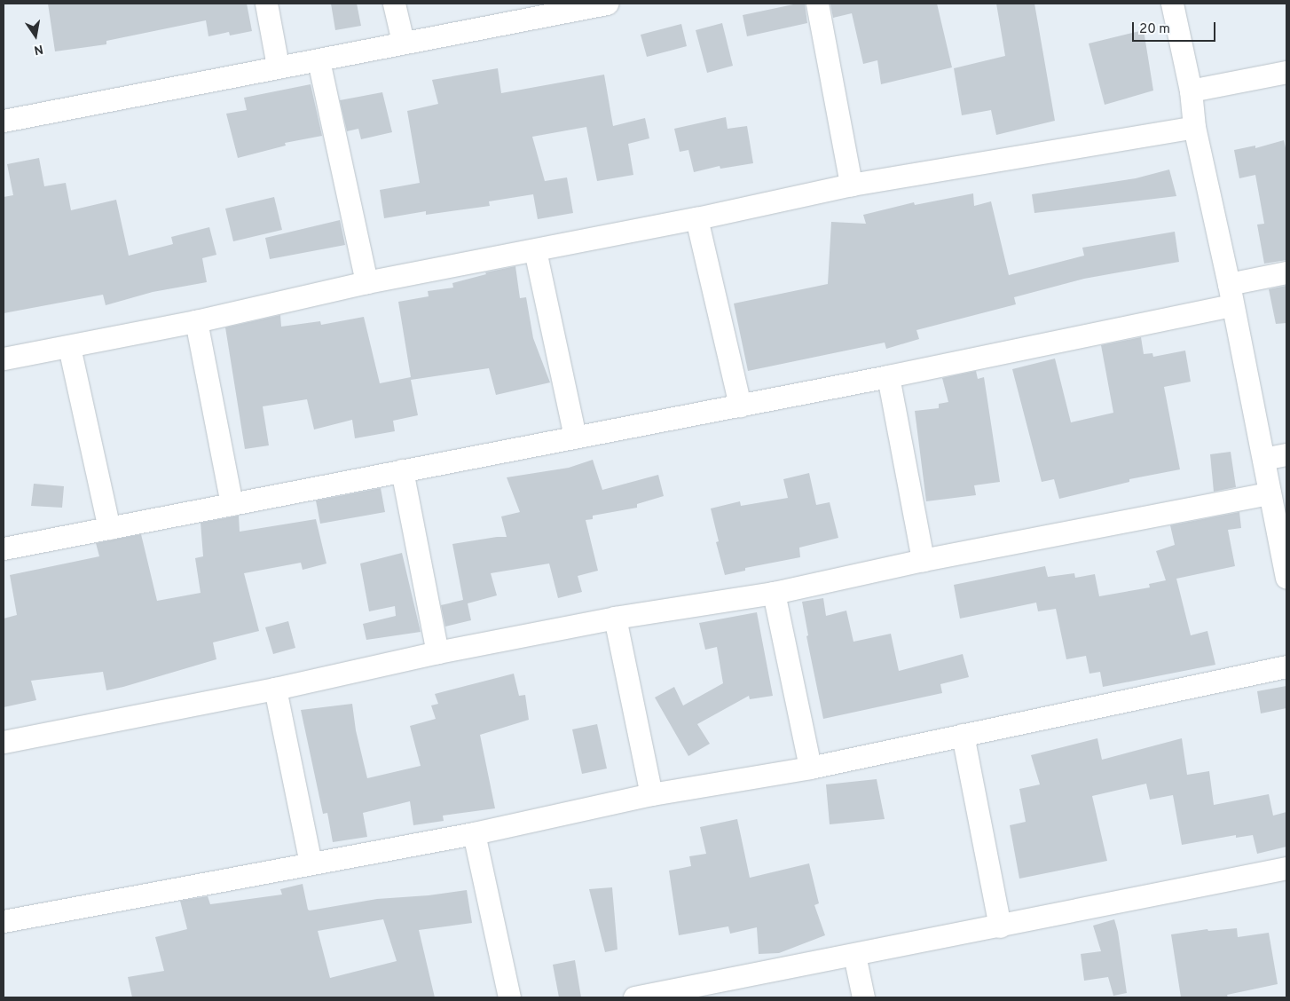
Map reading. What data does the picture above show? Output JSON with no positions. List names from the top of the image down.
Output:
{
  "scale_bar": "20 m",
  "north": "bottom"
}
